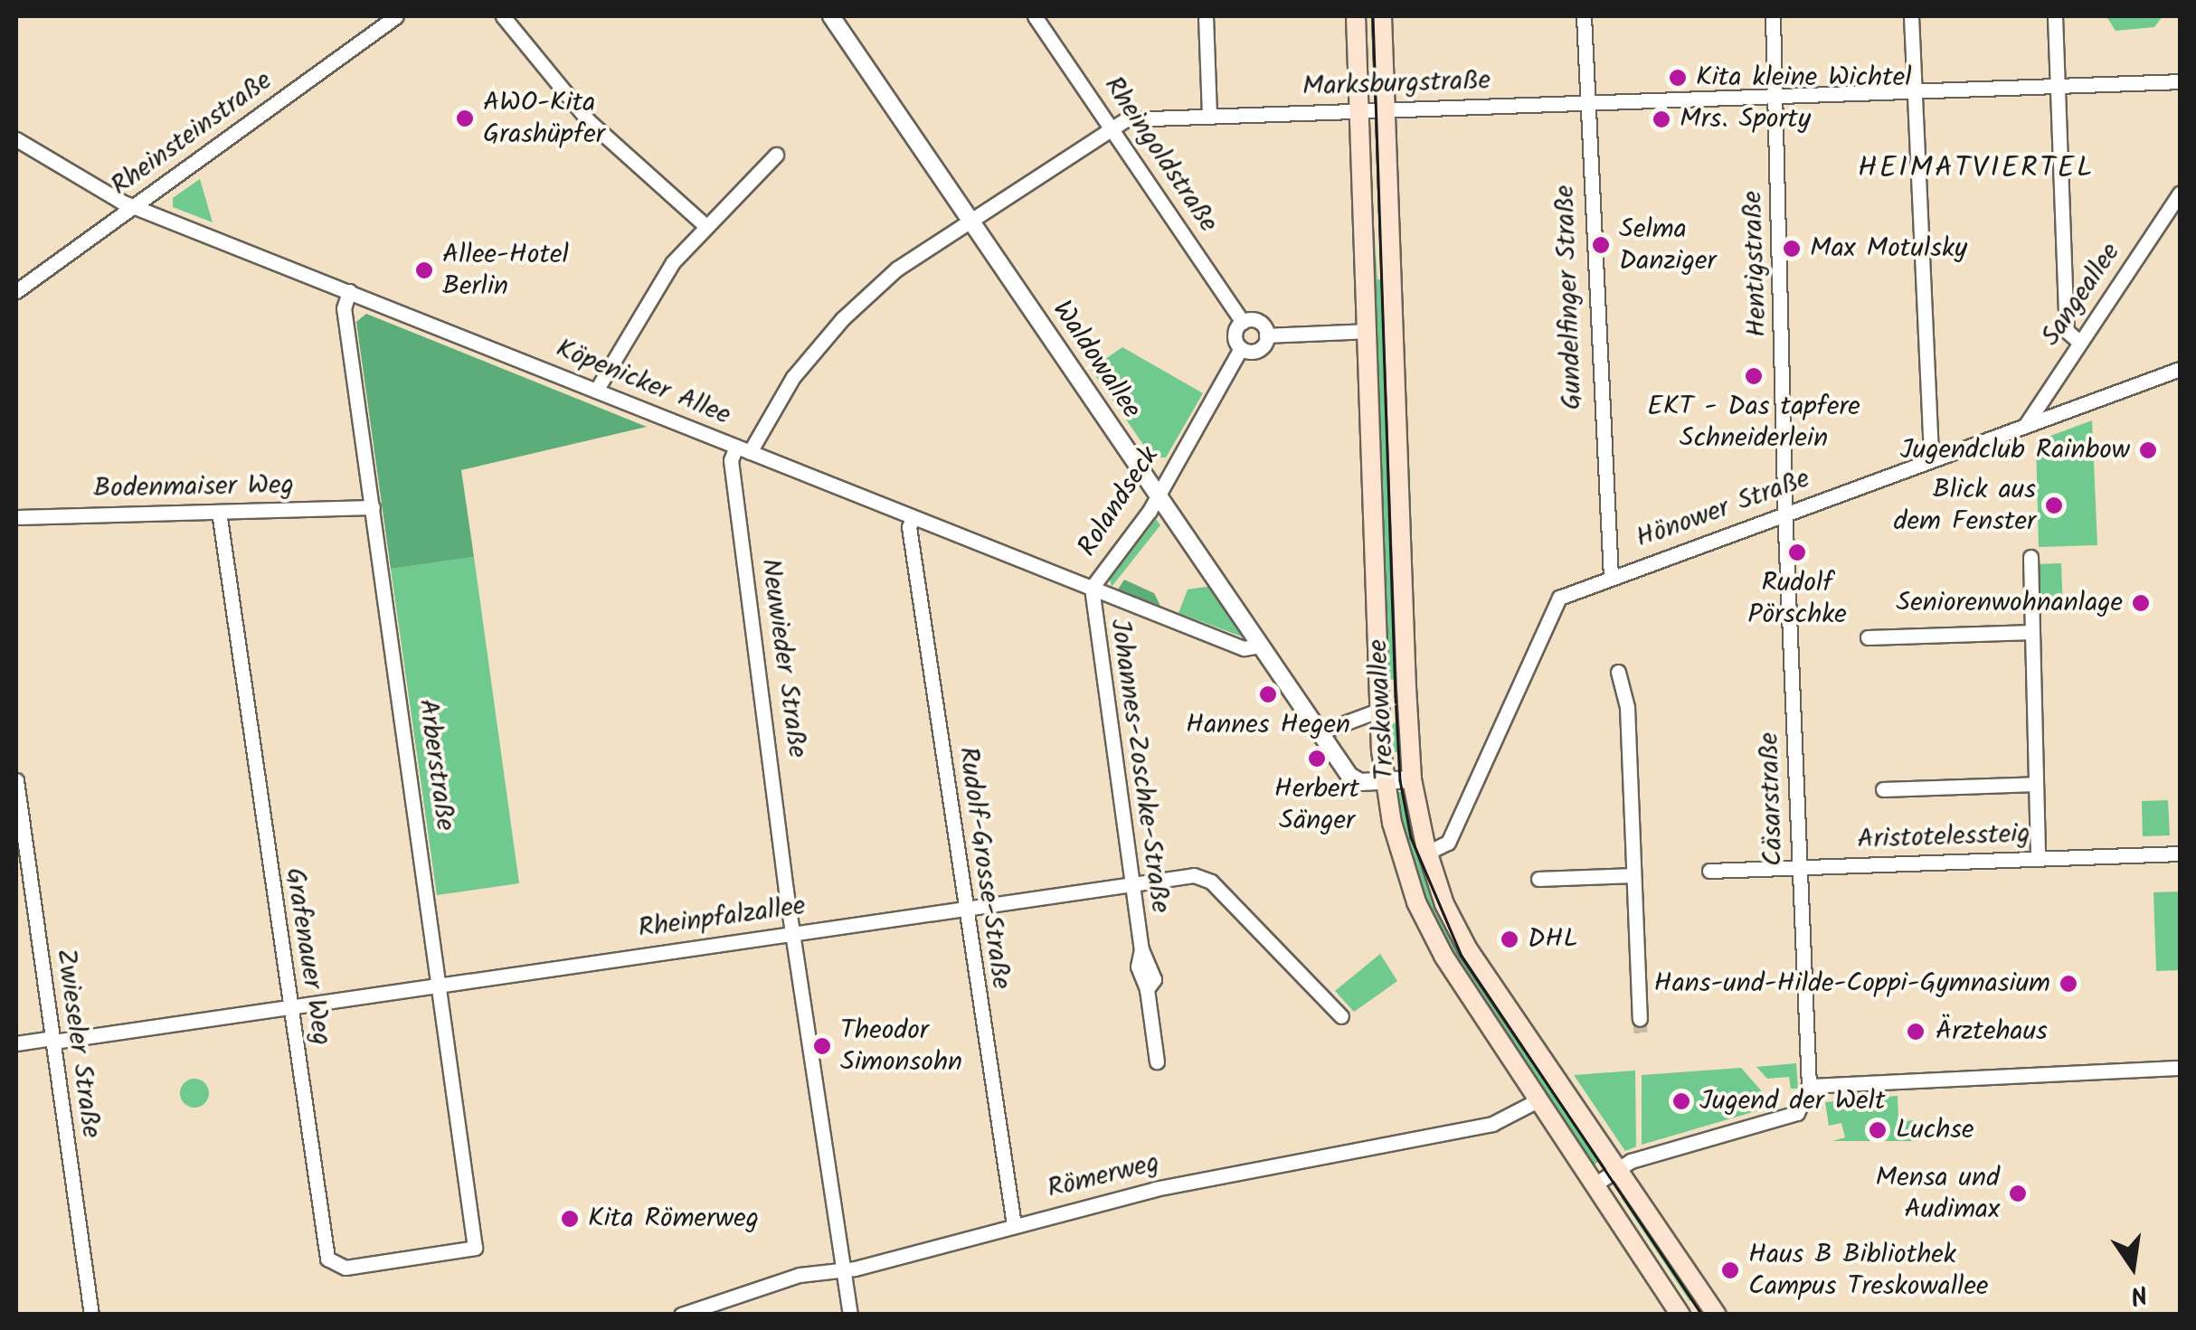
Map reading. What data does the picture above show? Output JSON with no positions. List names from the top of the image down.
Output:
{
  "streets": {
    "main road": ["Treskowallee"],
    "street": [
      "Marksburgstraße",
      "Rheinsteinstraße",
      "Rheingoldstraße",
      "Hentigstraße",
      "Sangeallee",
      "Gundelfinger Straße",
      "Waldowallee",
      "Köpenicker Allee",
      "Bodenmaiser Weg",
      "Rolandseck",
      "Hönower Straße",
      "Neuwieder Straße",
      "Arberstraße",
      "Johannes-Zoschke-Straße",
      "Cäsarstraße",
      "Aristotelessteig",
      "Rudolf-Grosse-Straße",
      "Rheinpfalzallee",
      "Grafenauer Weg",
      "Zwieseler Straße",
      "Römerweg"
    ]
  },
  "crossings": [
    ["Marksburgstraße", "Rheingoldstraße"],
    ["Marksburgstraße", "Hentigstraße"],
    ["Marksburgstraße", "Gundelfinger Straße"],
    ["Marksburgstraße", "Waldowallee"],
    ["Marksburgstraße", "Köpenicker Allee"],
    ["Marksburgstraße", "Neuwieder Straße"],
    ["Marksburgstraße", "Treskowallee"],
    ["Rheinsteinstraße", "Köpenicker Allee"],
    ["Rheingoldstraße", "Rolandseck"],
    ["Hentigstraße", "Hönower Straße"],
    ["Hentigstraße", "Cäsarstraße"],
    ["Sangeallee", "Hönower Straße"],
    ["Gundelfinger Straße", "Hönower Straße"],
    ["Waldowallee", "Köpenicker Allee"],
    ["Waldowallee", "Rolandseck"],
    ["Waldowallee", "Treskowallee"],
    ["Köpenicker Allee", "Rolandseck"],
    ["Köpenicker Allee", "Neuwieder Straße"],
    ["Köpenicker Allee", "Arberstraße"],
    ["Köpenicker Allee", "Johannes-Zoschke-Straße"],
    ["Köpenicker Allee", "Rudolf-Grosse-Straße"],
    ["Bodenmaiser Weg", "Arberstraße"],
    ["Bodenmaiser Weg", "Grafenauer Weg"],
    ["Rolandseck", "Johannes-Zoschke-Straße"],
    ["Hönower Straße", "Treskowallee"],
    ["Hönower Straße", "Cäsarstraße"],
    ["Neuwieder Straße", "Rheinpfalzallee"],
    ["Neuwieder Straße", "Römerweg"],
    ["Treskowallee", "Römerweg"],
    ["Arberstraße", "Rheinpfalzallee"],
    ["Arberstraße", "Grafenauer Weg"],
    ["Johannes-Zoschke-Straße", "Rheinpfalzallee"],
    ["Cäsarstraße", "Aristotelessteig"],
    ["Rudolf-Grosse-Straße", "Rheinpfalzallee"],
    ["Rudolf-Grosse-Straße", "Römerweg"],
    ["Rheinpfalzallee", "Grafenauer Weg"],
    ["Rheinpfalzallee", "Zwieseler Straße"]
  ],
  "districts": ["HEIMATVIERTEL"],
  "places": [
    "Kita kleine Wichtel",
    "AWO-Kita Grashüpfer",
    "Mrs. Sporty",
    "Selma Danziger",
    "Max Motulsky",
    "Allee-Hotel Berlin",
    "EKT - Das tapfere Schneiderlein",
    "Jugendclub Rainbow",
    "Blick aus dem Fenster",
    "Rudolf Pörschke",
    "Seniorenwohnanlage",
    "Hannes Hegen",
    "Herbert Sänger",
    "DHL",
    "Hans-und-Hilde-Coppi-Gymnasium",
    "Ärztehaus",
    "Theodor Simonsohn",
    "Jugend der Welt",
    "Luchse",
    "Mensa und Audimax",
    "Kita Römerweg",
    "Haus B Bibliothek Campus Treskowallee"
  ],
  "north": "bottom"
}
